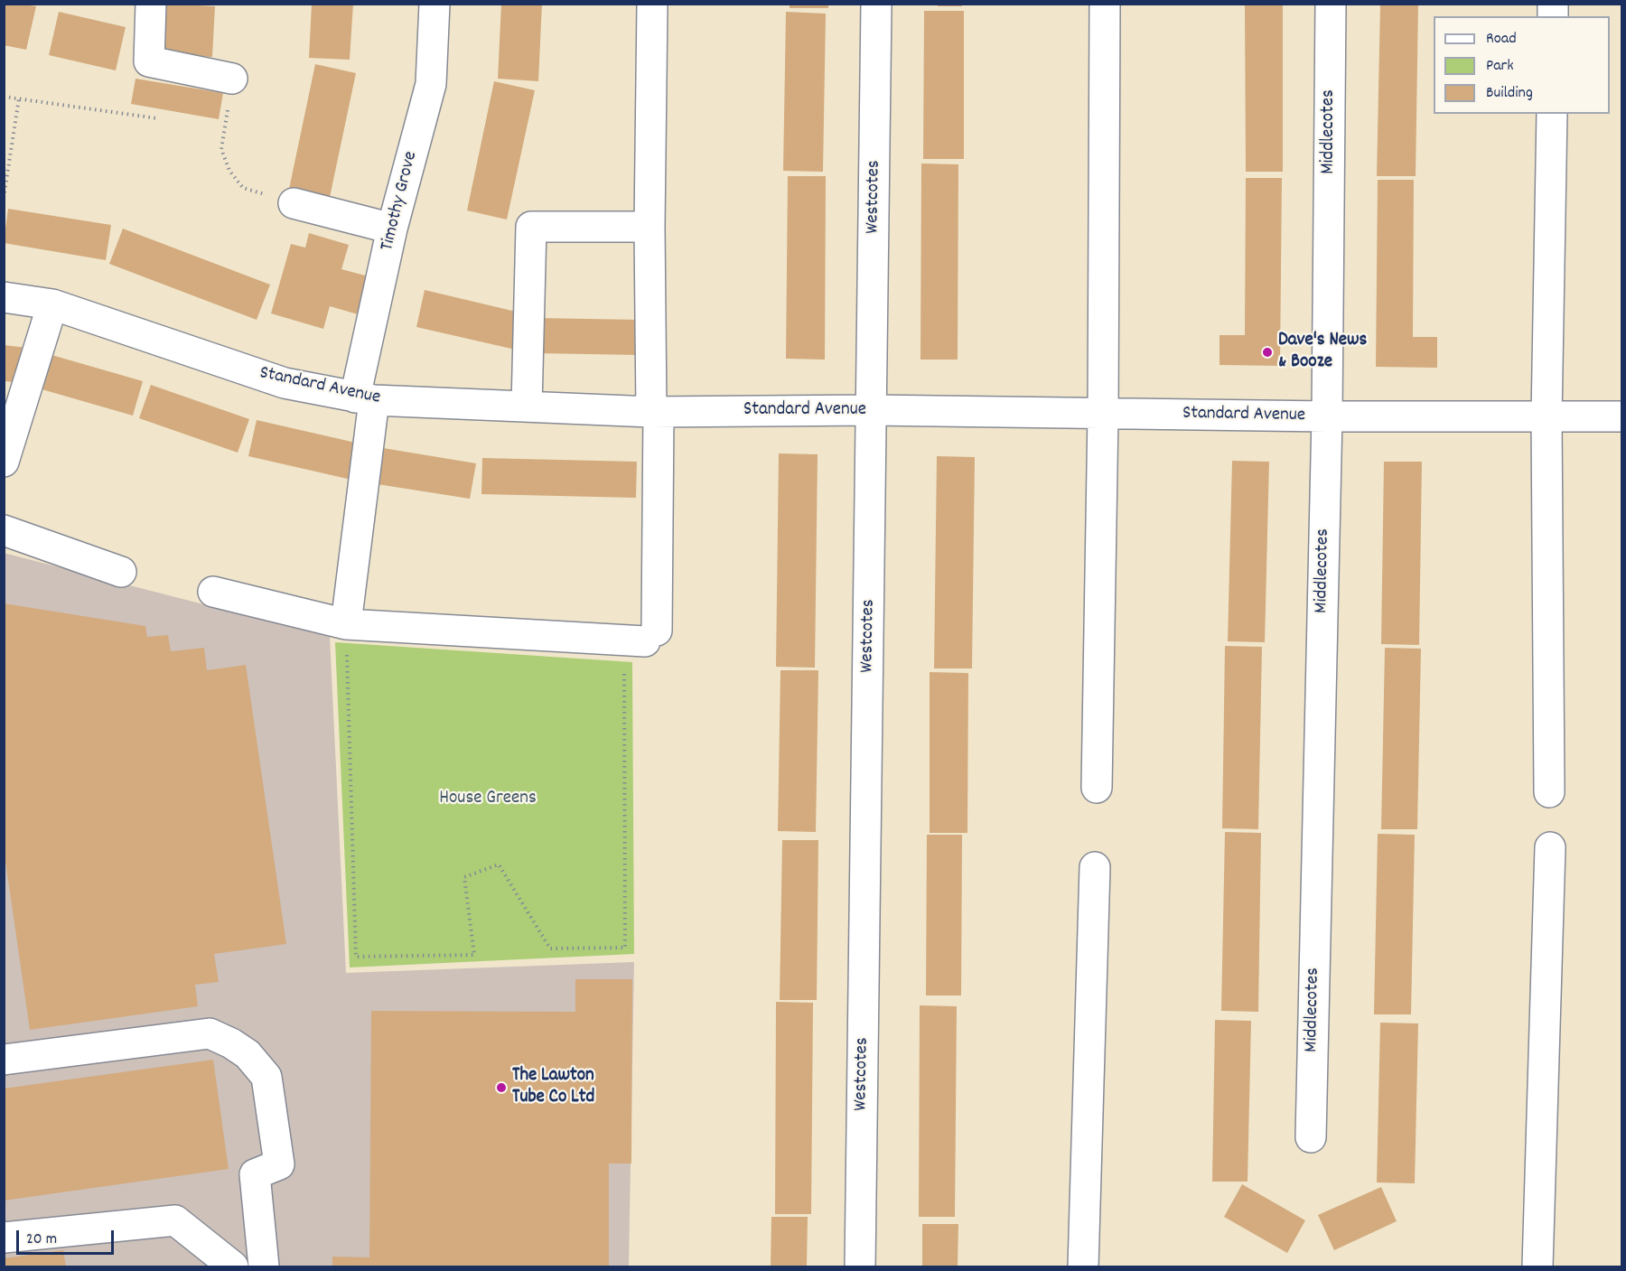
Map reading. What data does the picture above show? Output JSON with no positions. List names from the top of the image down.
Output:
{
  "streets": {
    "street": [
      "Middlecotes",
      "Westcotes",
      "Timothy Grove",
      "Standard Avenue"
    ]
  },
  "crossings": [
    ["Middlecotes", "Standard Avenue"],
    ["Westcotes", "Standard Avenue"],
    ["Timothy Grove", "Standard Avenue"]
  ],
  "parks": ["House Greens"],
  "places": ["Dave's News & Booze", "The Lawton Tube Co Ltd"],
  "legend": ["Road", "Park", "Building"],
  "scale_bar": "20 m"
}
